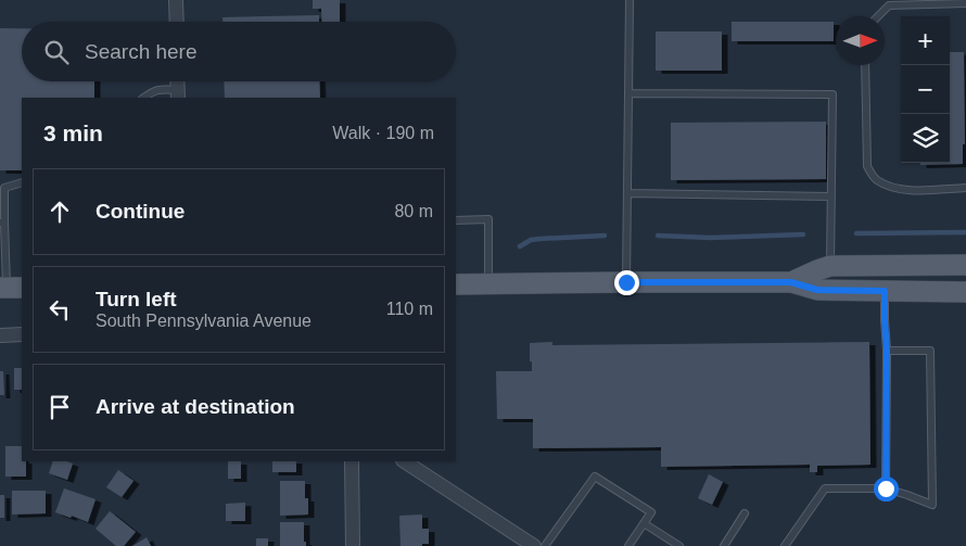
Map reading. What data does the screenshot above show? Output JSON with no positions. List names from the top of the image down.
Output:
{
  "north": "right",
  "page": {
    "map_buttons": ["+", "−"],
    "search": "Search here",
    "heading": ["3 min", "Walk · 190 m"],
    "list": [
      ["Continue", "80 m"],
      ["Turn left", "South Pennsylvania Avenue", "110 m"],
      "Arrive at destination"
    ]
  }
}
